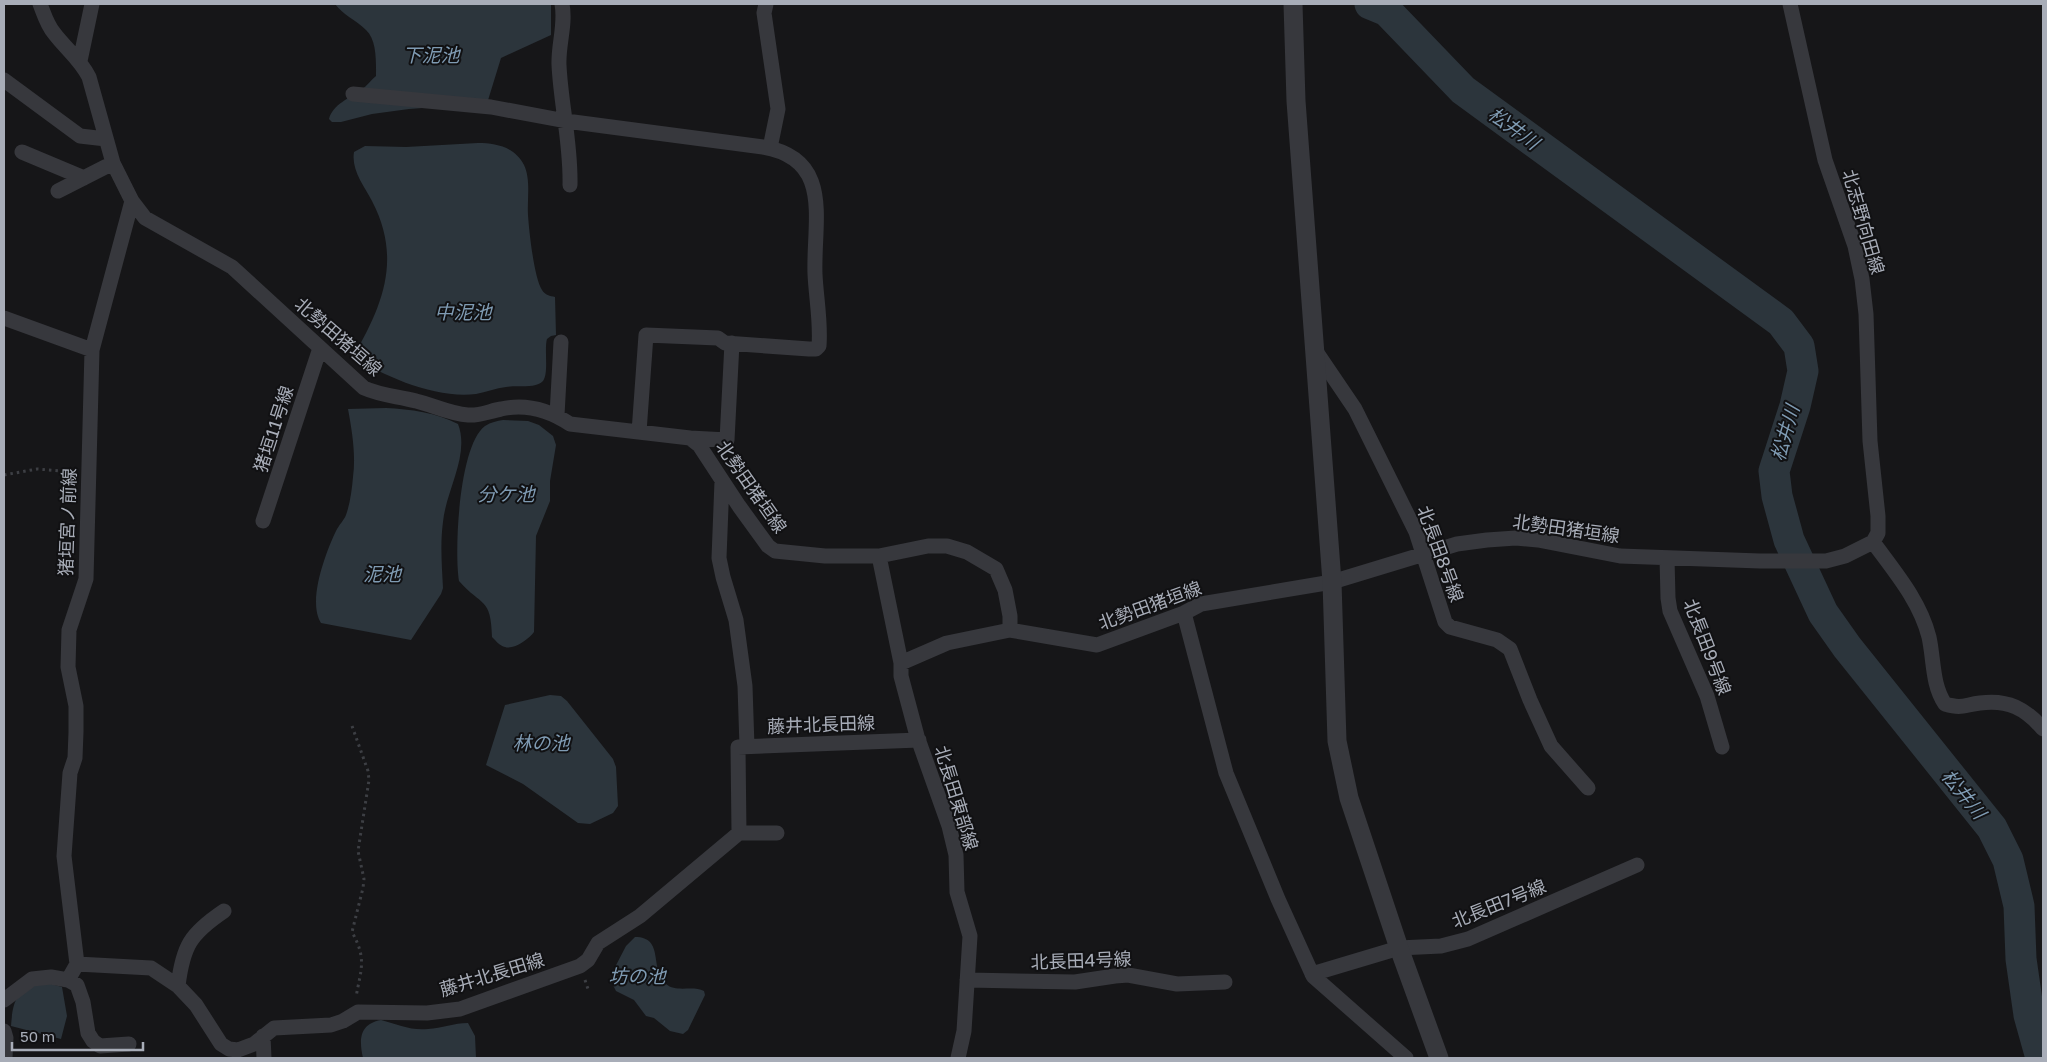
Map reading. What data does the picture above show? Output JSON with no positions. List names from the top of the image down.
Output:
{
  "streets": {
    "street": [
      "北志野向田線",
      "北勢田猪垣線",
      "猪垣11号線",
      "猪垣宮ノ前線",
      "北長田8号線",
      "北長田9号線",
      "藤井北長田線",
      "北長田東部線",
      "北長田7号線",
      "北長田4号線"
    ]
  },
  "crossings": [
    ["北志野向田線", "北勢田猪垣線"],
    ["北勢田猪垣線", "猪垣11号線"],
    ["北勢田猪垣線", "猪垣宮ノ前線"],
    ["北勢田猪垣線", "北長田8号線"],
    ["北勢田猪垣線", "北長田9号線"],
    ["北勢田猪垣線", "北長田東部線"],
    ["猪垣宮ノ前線", "藤井北長田線"],
    ["藤井北長田線", "北長田東部線"],
    ["北長田東部線", "北長田4号線"]
  ],
  "water": [
    "下泥池",
    "松井川",
    "中泥池",
    "分ケ池",
    "泥池",
    "林の池",
    "坊の池"
  ],
  "scale_bar": "50 m"
}
